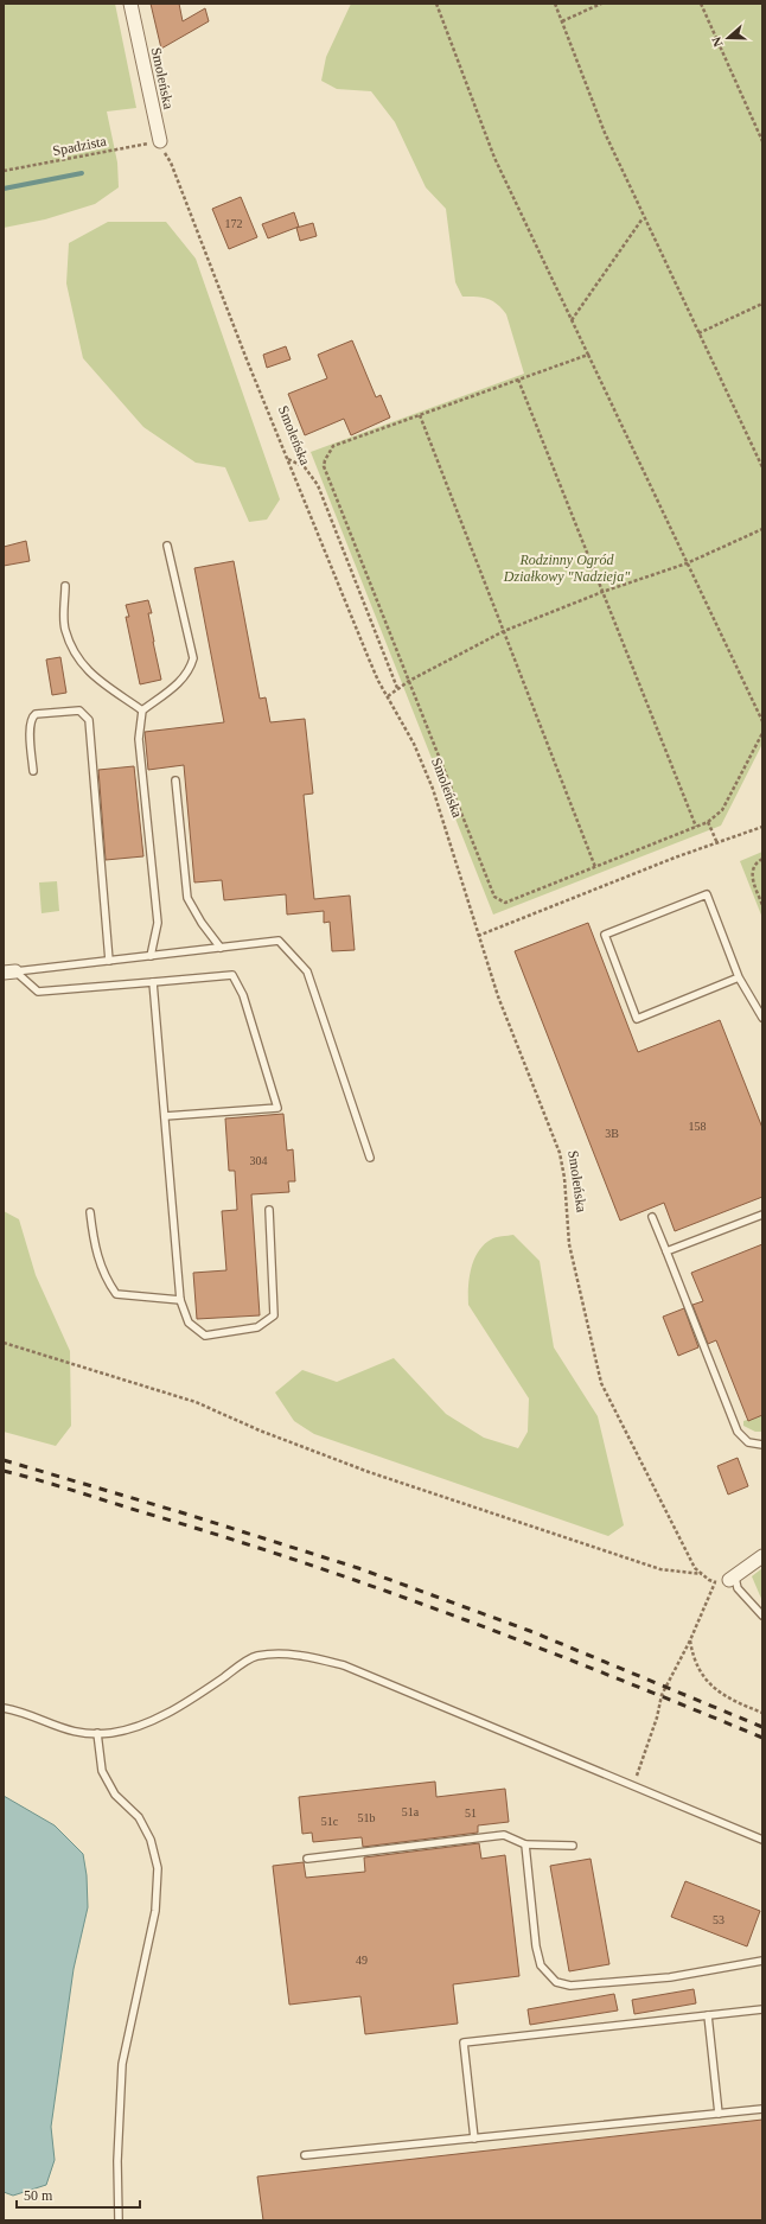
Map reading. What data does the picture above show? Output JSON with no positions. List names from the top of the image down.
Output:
{
  "streets": {
    "street": ["Smoleńska"],
    "path": ["Spadzista"]
  },
  "crossings": [
    ["Smoleńska", "Spadzista"]
  ],
  "parks": ["Rodzinny Ogród Działkowy \"Nadzieja\""],
  "house_numbers": [
    "172",
    "158",
    "3B",
    "304",
    "51a",
    "51",
    "51b",
    "51c",
    "53",
    "49"
  ],
  "scale_bar": "50 m",
  "north": "left"
}
